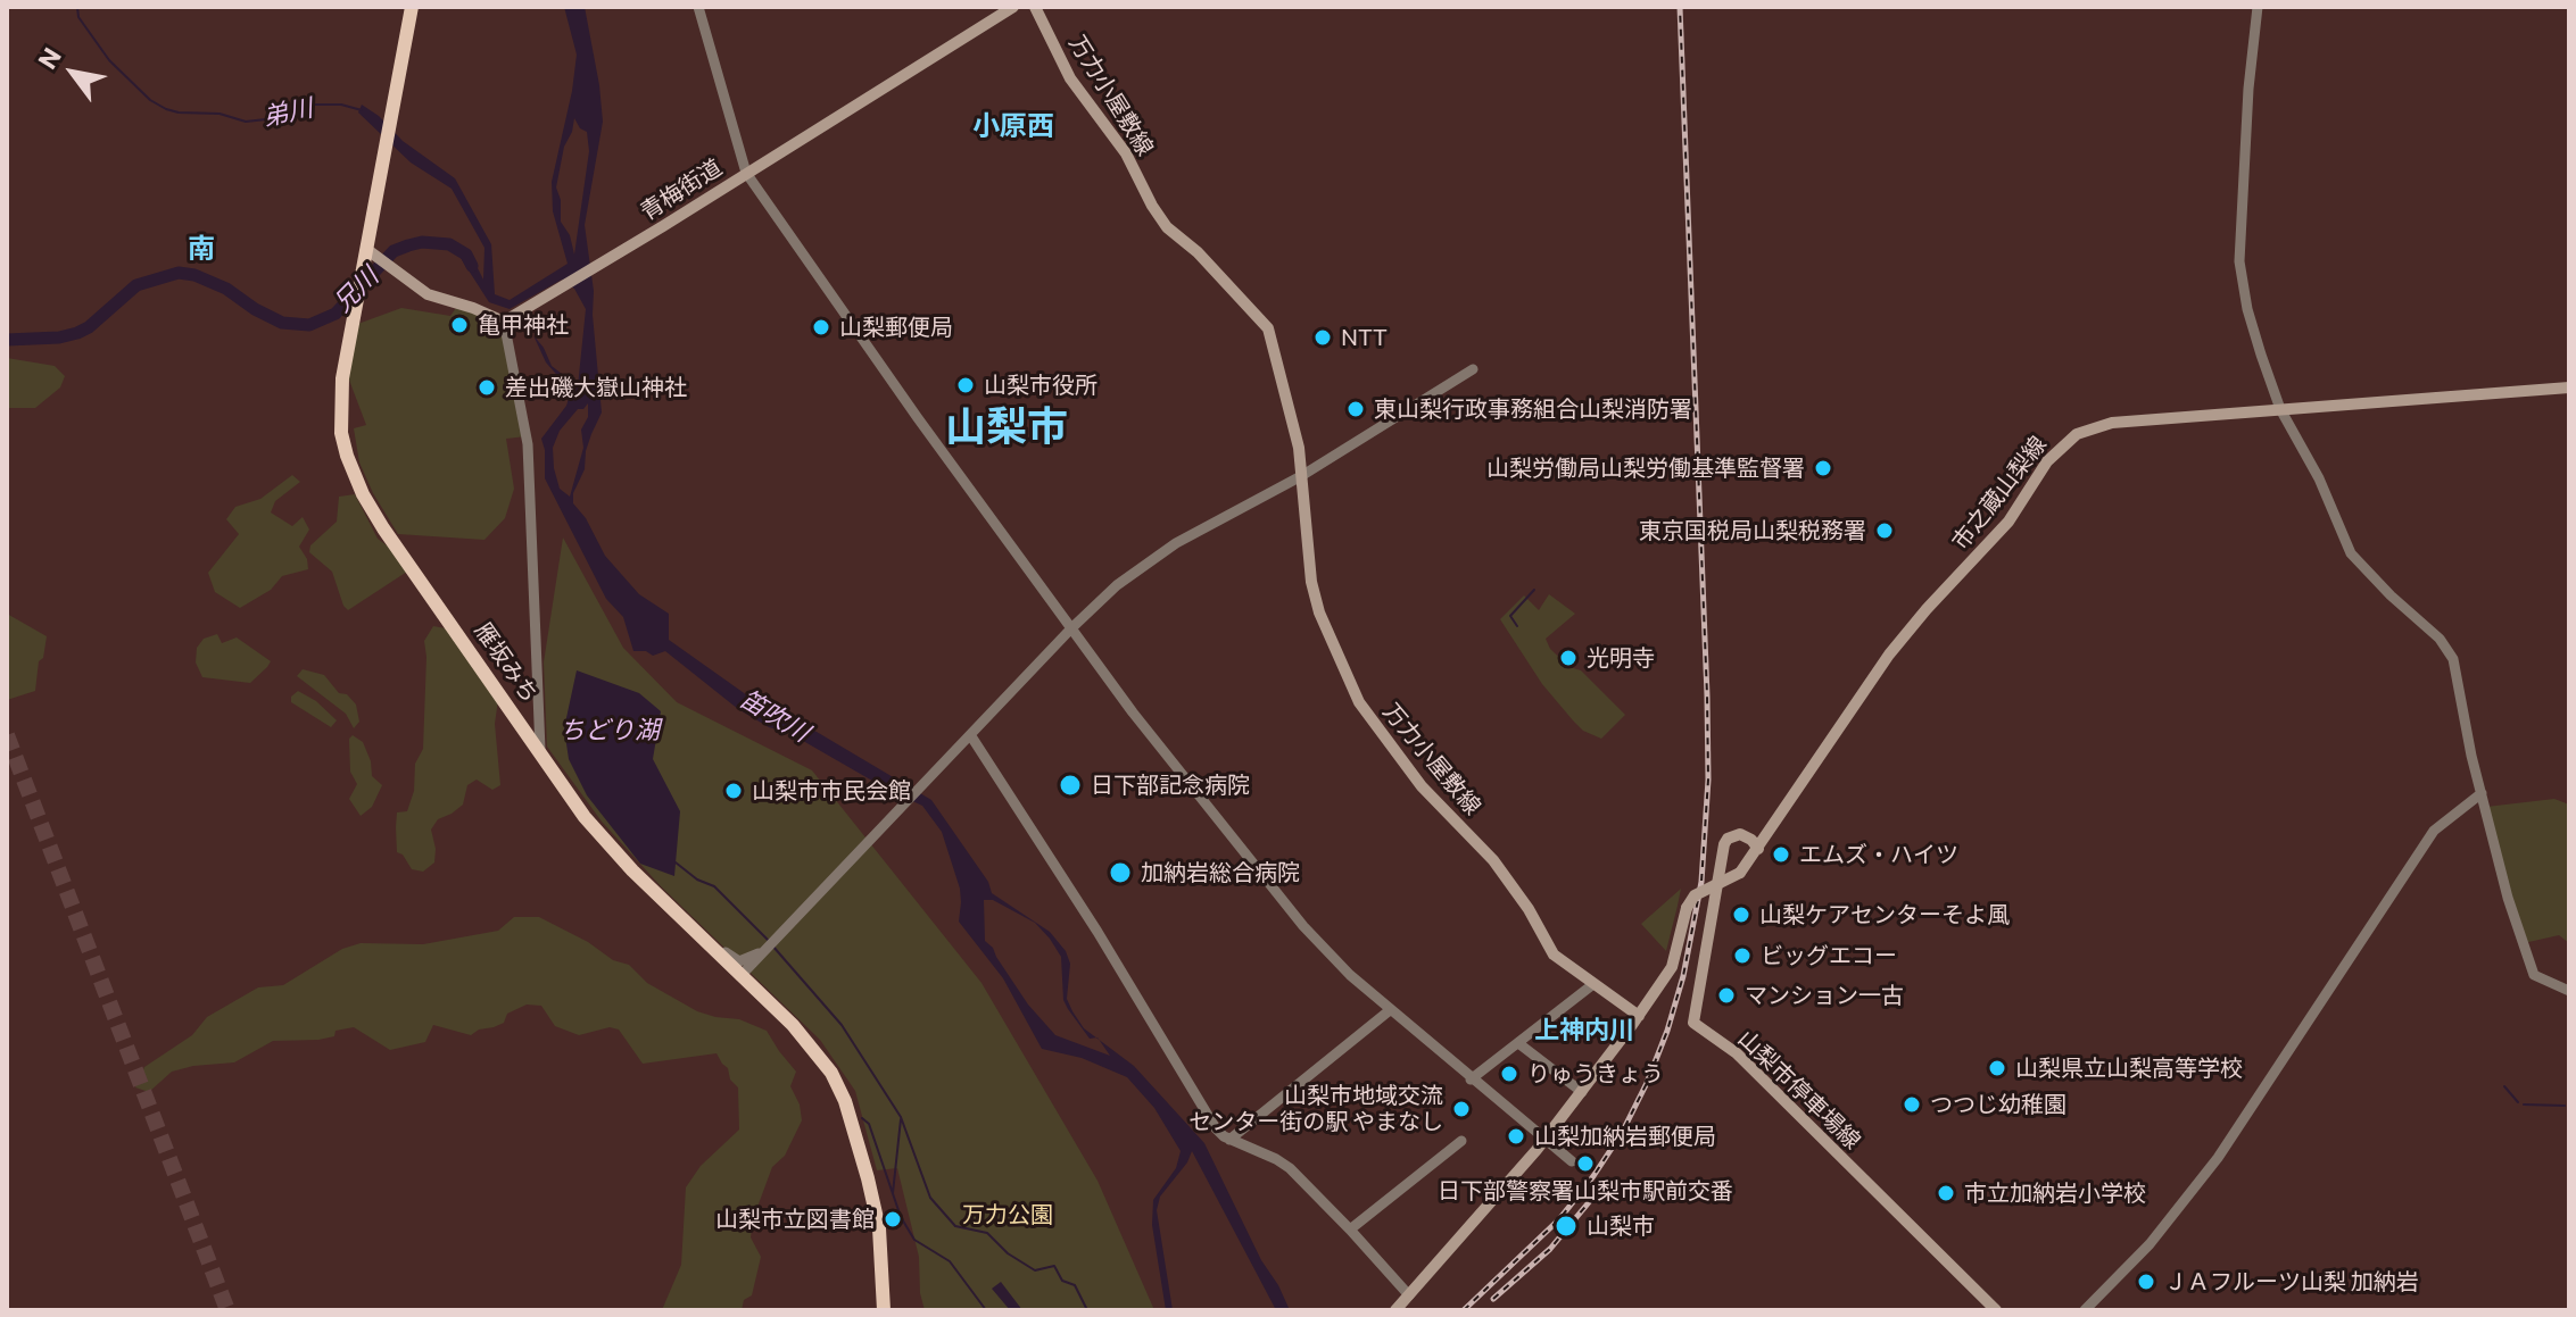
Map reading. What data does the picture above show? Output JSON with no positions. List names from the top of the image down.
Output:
{
  "streets": {
    "highway": ["雁坂みち"],
    "main road": [
      "万力小屋敷線",
      "青梅街道",
      "市之蔵山梨線",
      "山梨市停車場線"
    ]
  },
  "crossings": [
    ["万力小屋敷線", "市之蔵山梨線"],
    ["市之蔵山梨線", "山梨市停車場線"]
  ],
  "districts": [
    "小原西",
    "南",
    "山梨市",
    "上神内川"
  ],
  "water": [
    "弟川",
    "兄川",
    "笛吹川",
    "ちどり湖"
  ],
  "parks": ["万力公園"],
  "places": [
    "亀甲神社",
    "山梨郵便局",
    "NTT",
    "山梨市役所",
    "差出磯大嶽山神社",
    "東山梨行政事務組合山梨消防署",
    "山梨労働局山梨労働基準監督署",
    "東京国税局山梨税務署",
    "光明寺",
    "日下部記念病院",
    "山梨市市民会館",
    "エムズ・ハイツ",
    "加納岩総合病院",
    "山梨ケアセンターそよ風",
    "ビッグエコー",
    "マンション一古",
    "山梨県立山梨高等学校",
    "りゅうきょう",
    "つつじ幼稚園",
    "山梨市地域交流 センター街の駅 やまなし",
    "山梨加納岩郵便局",
    "日下部警察署山梨市駅前交番",
    "市立加納岩小学校",
    "山梨市立図書館",
    "山梨市",
    "ＪＡフルーツ山梨 加納岩"
  ],
  "north": "top left"
}
